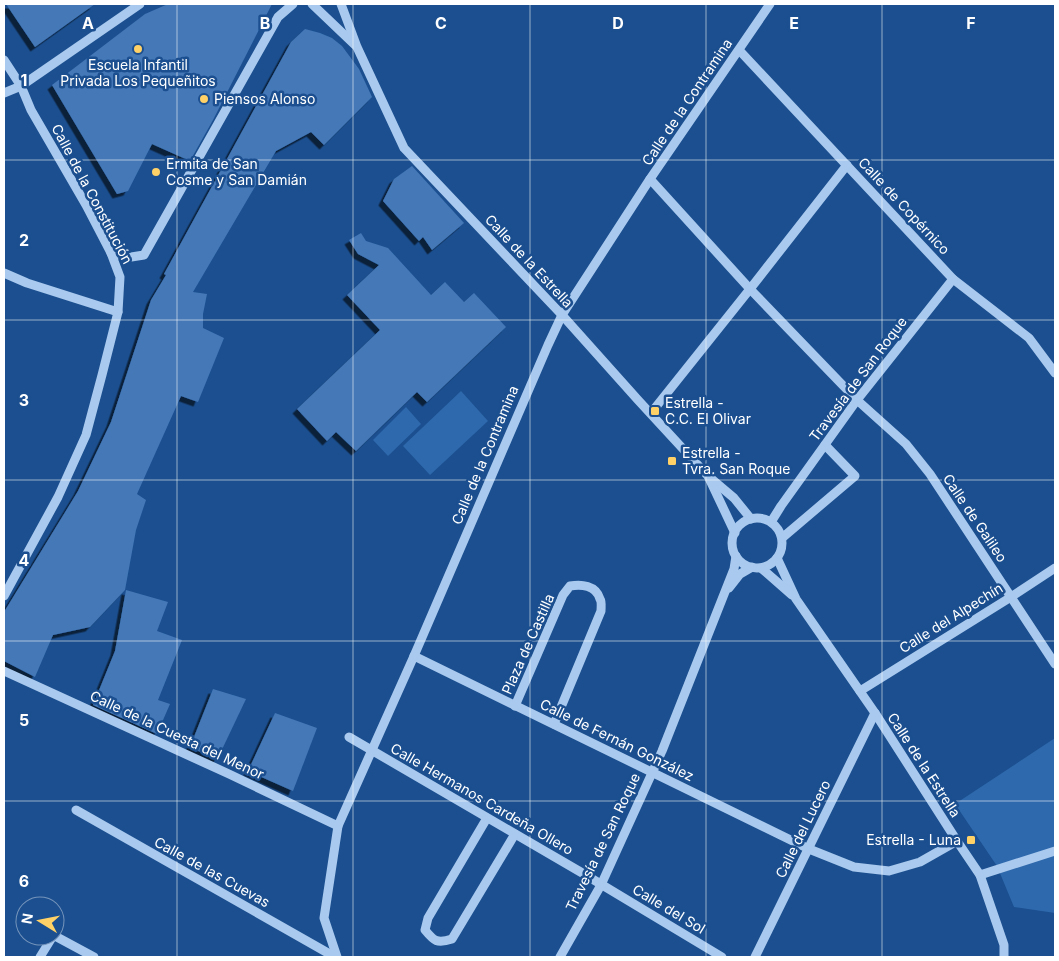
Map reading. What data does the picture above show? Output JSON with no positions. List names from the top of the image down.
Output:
{
  "streets": {
    "street": [
      "Calle de la Contramina",
      "Calle de la Constitución",
      "Calle de Copérnico",
      "Calle de la Estrella",
      "Travesía de San Roque",
      "Calle de Galileo",
      "Calle del Alpechín",
      "Plaza de Castilla",
      "Calle de la Cuesta del Menor",
      "Calle de Fernán González",
      "Calle Hermanos Cardeña Ollero",
      "Calle del Lucero",
      "Calle de las Cuevas",
      "Calle del Sol"
    ]
  },
  "crossings": [
    ["Calle de la Contramina", "Calle de Copérnico"],
    ["Calle de la Contramina", "Calle de la Estrella"],
    ["Calle de la Contramina", "Calle de Galileo"],
    ["Calle de la Contramina", "Calle de la Cuesta del Menor"],
    ["Calle de la Contramina", "Calle de Fernán González"],
    ["Calle de la Contramina", "Calle Hermanos Cardeña Ollero"],
    ["Calle de la Contramina", "Calle de las Cuevas"],
    ["Calle de Copérnico", "Travesía de San Roque"],
    ["Calle de la Estrella", "Travesía de San Roque"],
    ["Calle de la Estrella", "Calle del Alpechín"],
    ["Calle de la Estrella", "Calle de Fernán González"],
    ["Calle de la Estrella", "Calle del Lucero"],
    ["Travesía de San Roque", "Calle de Galileo"],
    ["Travesía de San Roque", "Calle de Fernán González"],
    ["Travesía de San Roque", "Calle Hermanos Cardeña Ollero"],
    ["Travesía de San Roque", "Calle del Sol"],
    ["Calle de Galileo", "Calle del Alpechín"],
    ["Plaza de Castilla", "Calle de Fernán González"],
    ["Calle de Fernán González", "Calle del Lucero"],
    ["Calle Hermanos Cardeña Ollero", "Calle del Sol"]
  ],
  "places": {
    "other": ["Escuela Infantil Privada Los Pequeñitos", "Piensos Alonso", "Ermita de San Cosme y San Damián"],
    "transit": ["Estrella - C.C. El Olivar", "Estrella - Tvra. San Roque", "Estrella - Luna"]
  },
  "north": "left",
  "grid": {
    "columns": [
      "A",
      "B",
      "C",
      "D",
      "E",
      "F"
    ],
    "rows": [
      "1",
      "2",
      "3",
      "4",
      "5",
      "6"
    ]
  }
}
